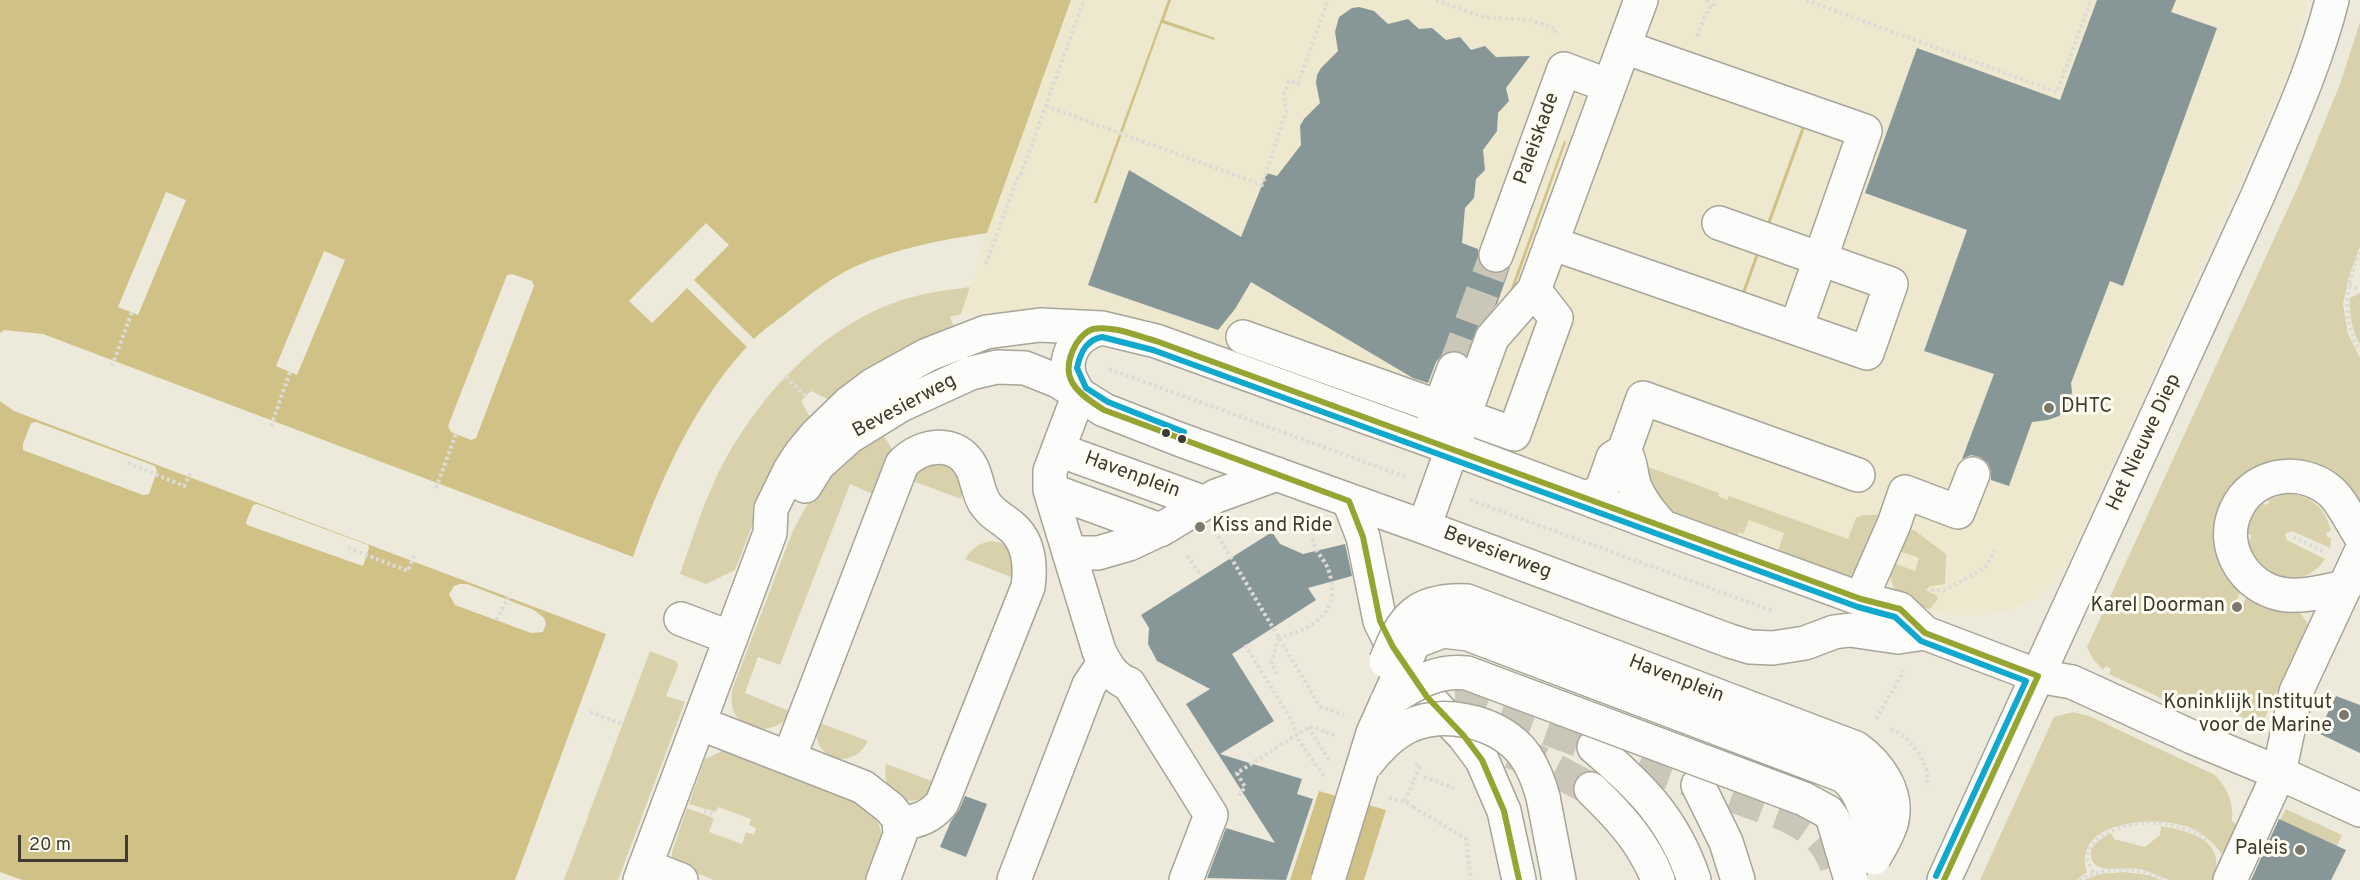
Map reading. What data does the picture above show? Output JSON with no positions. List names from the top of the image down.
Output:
{
  "streets": {
    "street": [
      "Paleiskade",
      "Bevesierweg",
      "Het Nieuwe Diep",
      "Havenplein"
    ]
  },
  "crossings": [
    ["Bevesierweg", "Het Nieuwe Diep"],
    ["Bevesierweg", "Havenplein"]
  ],
  "places": [
    "DHTC",
    "Kiss and Ride",
    "Karel Doorman",
    "Koninklijk Instituut voor de Marine",
    "Paleis"
  ],
  "scale_bar": "20 m"
}
